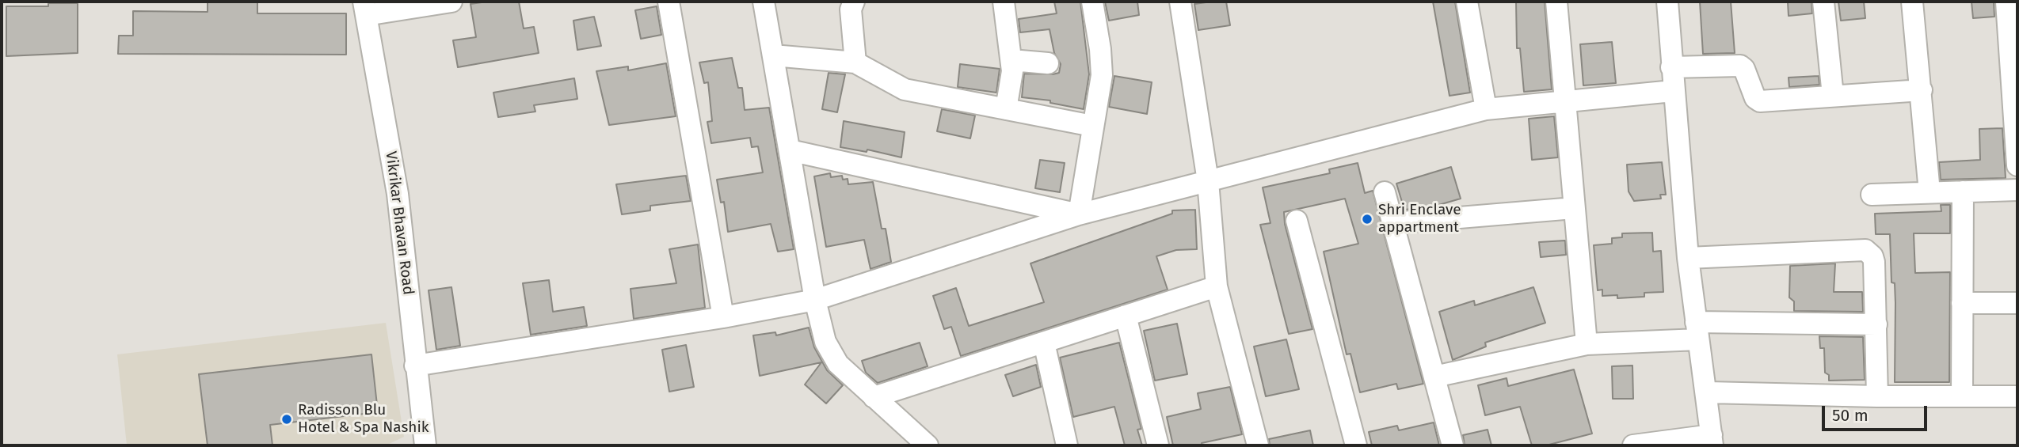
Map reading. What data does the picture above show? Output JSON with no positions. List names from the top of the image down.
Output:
{
  "streets": {
    "street": ["Vikrikar Bhavan Road"]
  },
  "places": ["Shri Enclave appartment", "Radisson Blu Hotel & Spa Nashik"],
  "scale_bar": "50 m"
}
